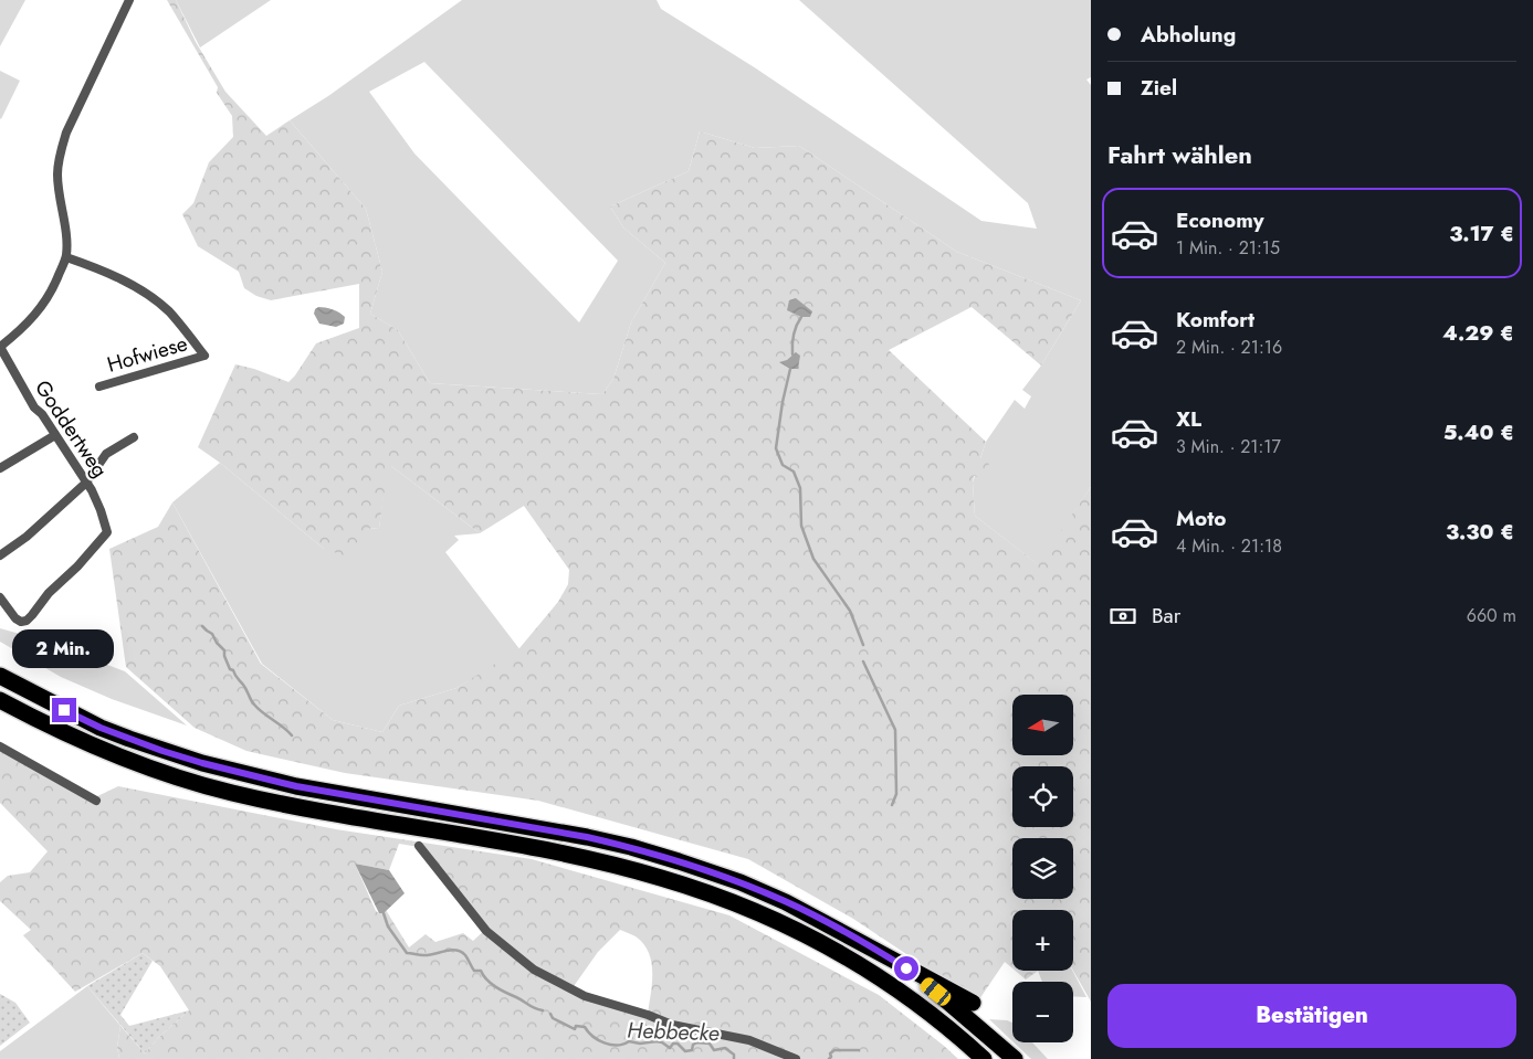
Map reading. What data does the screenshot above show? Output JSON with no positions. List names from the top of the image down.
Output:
{
  "streets": {
    "street": ["Hofwiese", "Goddertweg"]
  },
  "water": ["Hebbecke"],
  "north": "left",
  "page": {
    "banner": ["Abholung", "Ziel"],
    "heading": "Fahrt wählen",
    "list": [
      {
        "name": "Economy",
        "note": "1 Min. · 21:15",
        "value": "3.17 €"
      },
      {
        "name": "Komfort",
        "note": "2 Min. · 21:16",
        "value": "4.29 €"
      },
      {
        "name": "XL",
        "note": "3 Min. · 21:17",
        "value": "5.40 €"
      },
      {
        "name": "Moto",
        "note": "4 Min. · 21:18",
        "value": "3.30 €"
      }
    ],
    "pay": ["Bar", "660 m"],
    "bubble": "2 Min.",
    "map_buttons": ["+", "−"],
    "buttons": "Bestätigen"
  }
}
